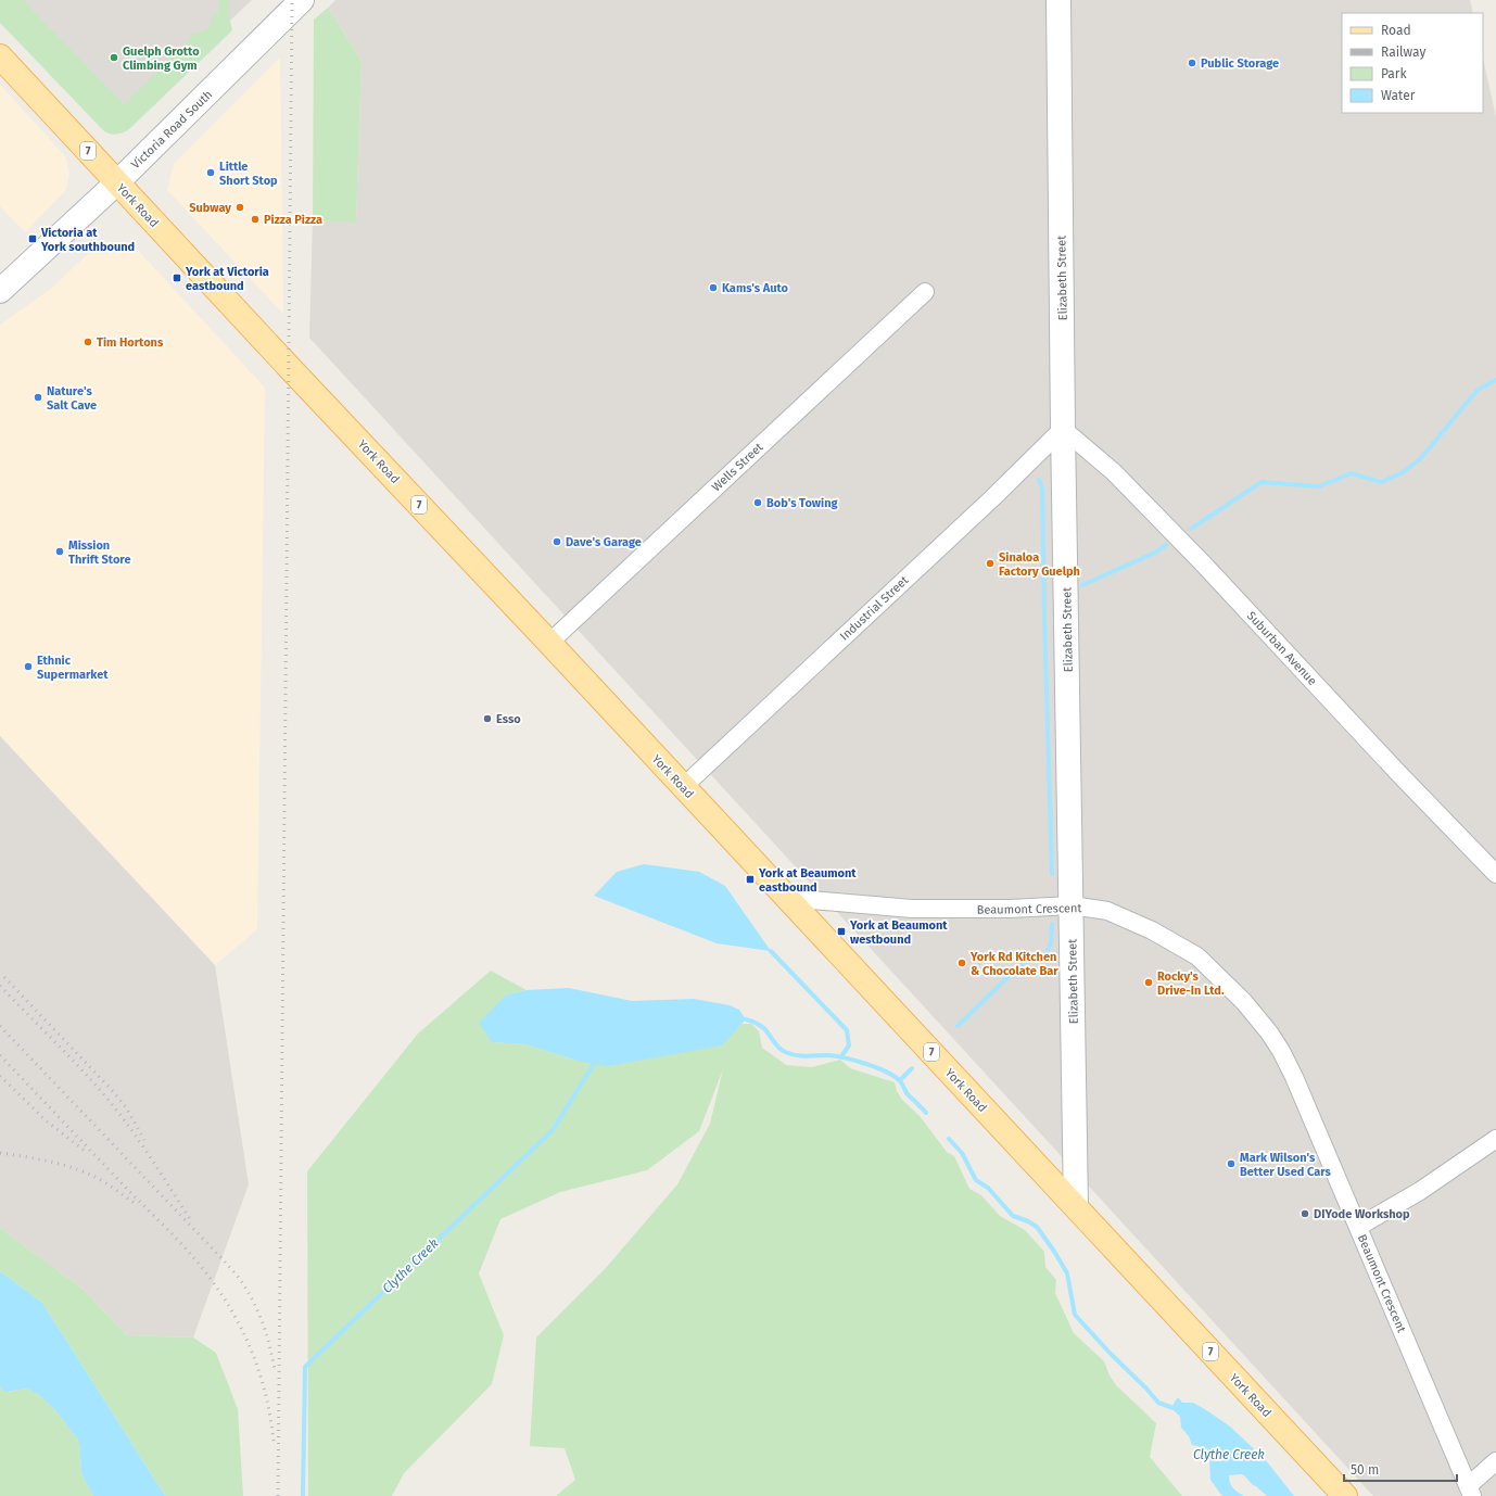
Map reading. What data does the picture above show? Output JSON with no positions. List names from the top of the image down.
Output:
{
  "streets": {
    "main road": ["7", "York Road"],
    "street": [
      "Victoria Road South",
      "Elizabeth Street",
      "Wells Street",
      "Industrial Street",
      "Suburban Avenue",
      "Beaumont Crescent"
    ]
  },
  "crossings": [
    ["Victoria Road South", "York Road"],
    ["York Road", "Elizabeth Street"],
    ["York Road", "Wells Street"],
    ["York Road", "Industrial Street"],
    ["York Road", "Beaumont Crescent"],
    ["Elizabeth Street", "Industrial Street"],
    ["Elizabeth Street", "Suburban Avenue"],
    ["Elizabeth Street", "Beaumont Crescent"],
    ["Industrial Street", "Suburban Avenue"]
  ],
  "water": ["Clythe Creek"],
  "places": {
    "other": [
      "Guelph Grotto Climbing Gym",
      "Public Storage",
      "Little Short Stop",
      "Subway",
      "Pizza Pizza",
      "Kams's Auto",
      "Tim Hortons",
      "Nature's Salt Cave",
      "Bob's Towing",
      "Dave's Garage",
      "Mission Thrift Store",
      "Sinaloa Factory Guelph",
      "Ethnic Supermarket",
      "Esso",
      "York Rd Kitchen & Chocolate Bar",
      "Rocky's Drive-In Ltd.",
      "Mark Wilson's Better Used Cars",
      "DIYode Workshop"
    ],
    "transit": [
      "Victoria at York southbound",
      "York at Victoria eastbound",
      "York at Beaumont eastbound",
      "York at Beaumont westbound"
    ]
  },
  "legend": [
    "Road",
    "Railway",
    "Park",
    "Water"
  ],
  "scale_bar": "50 m"
}
